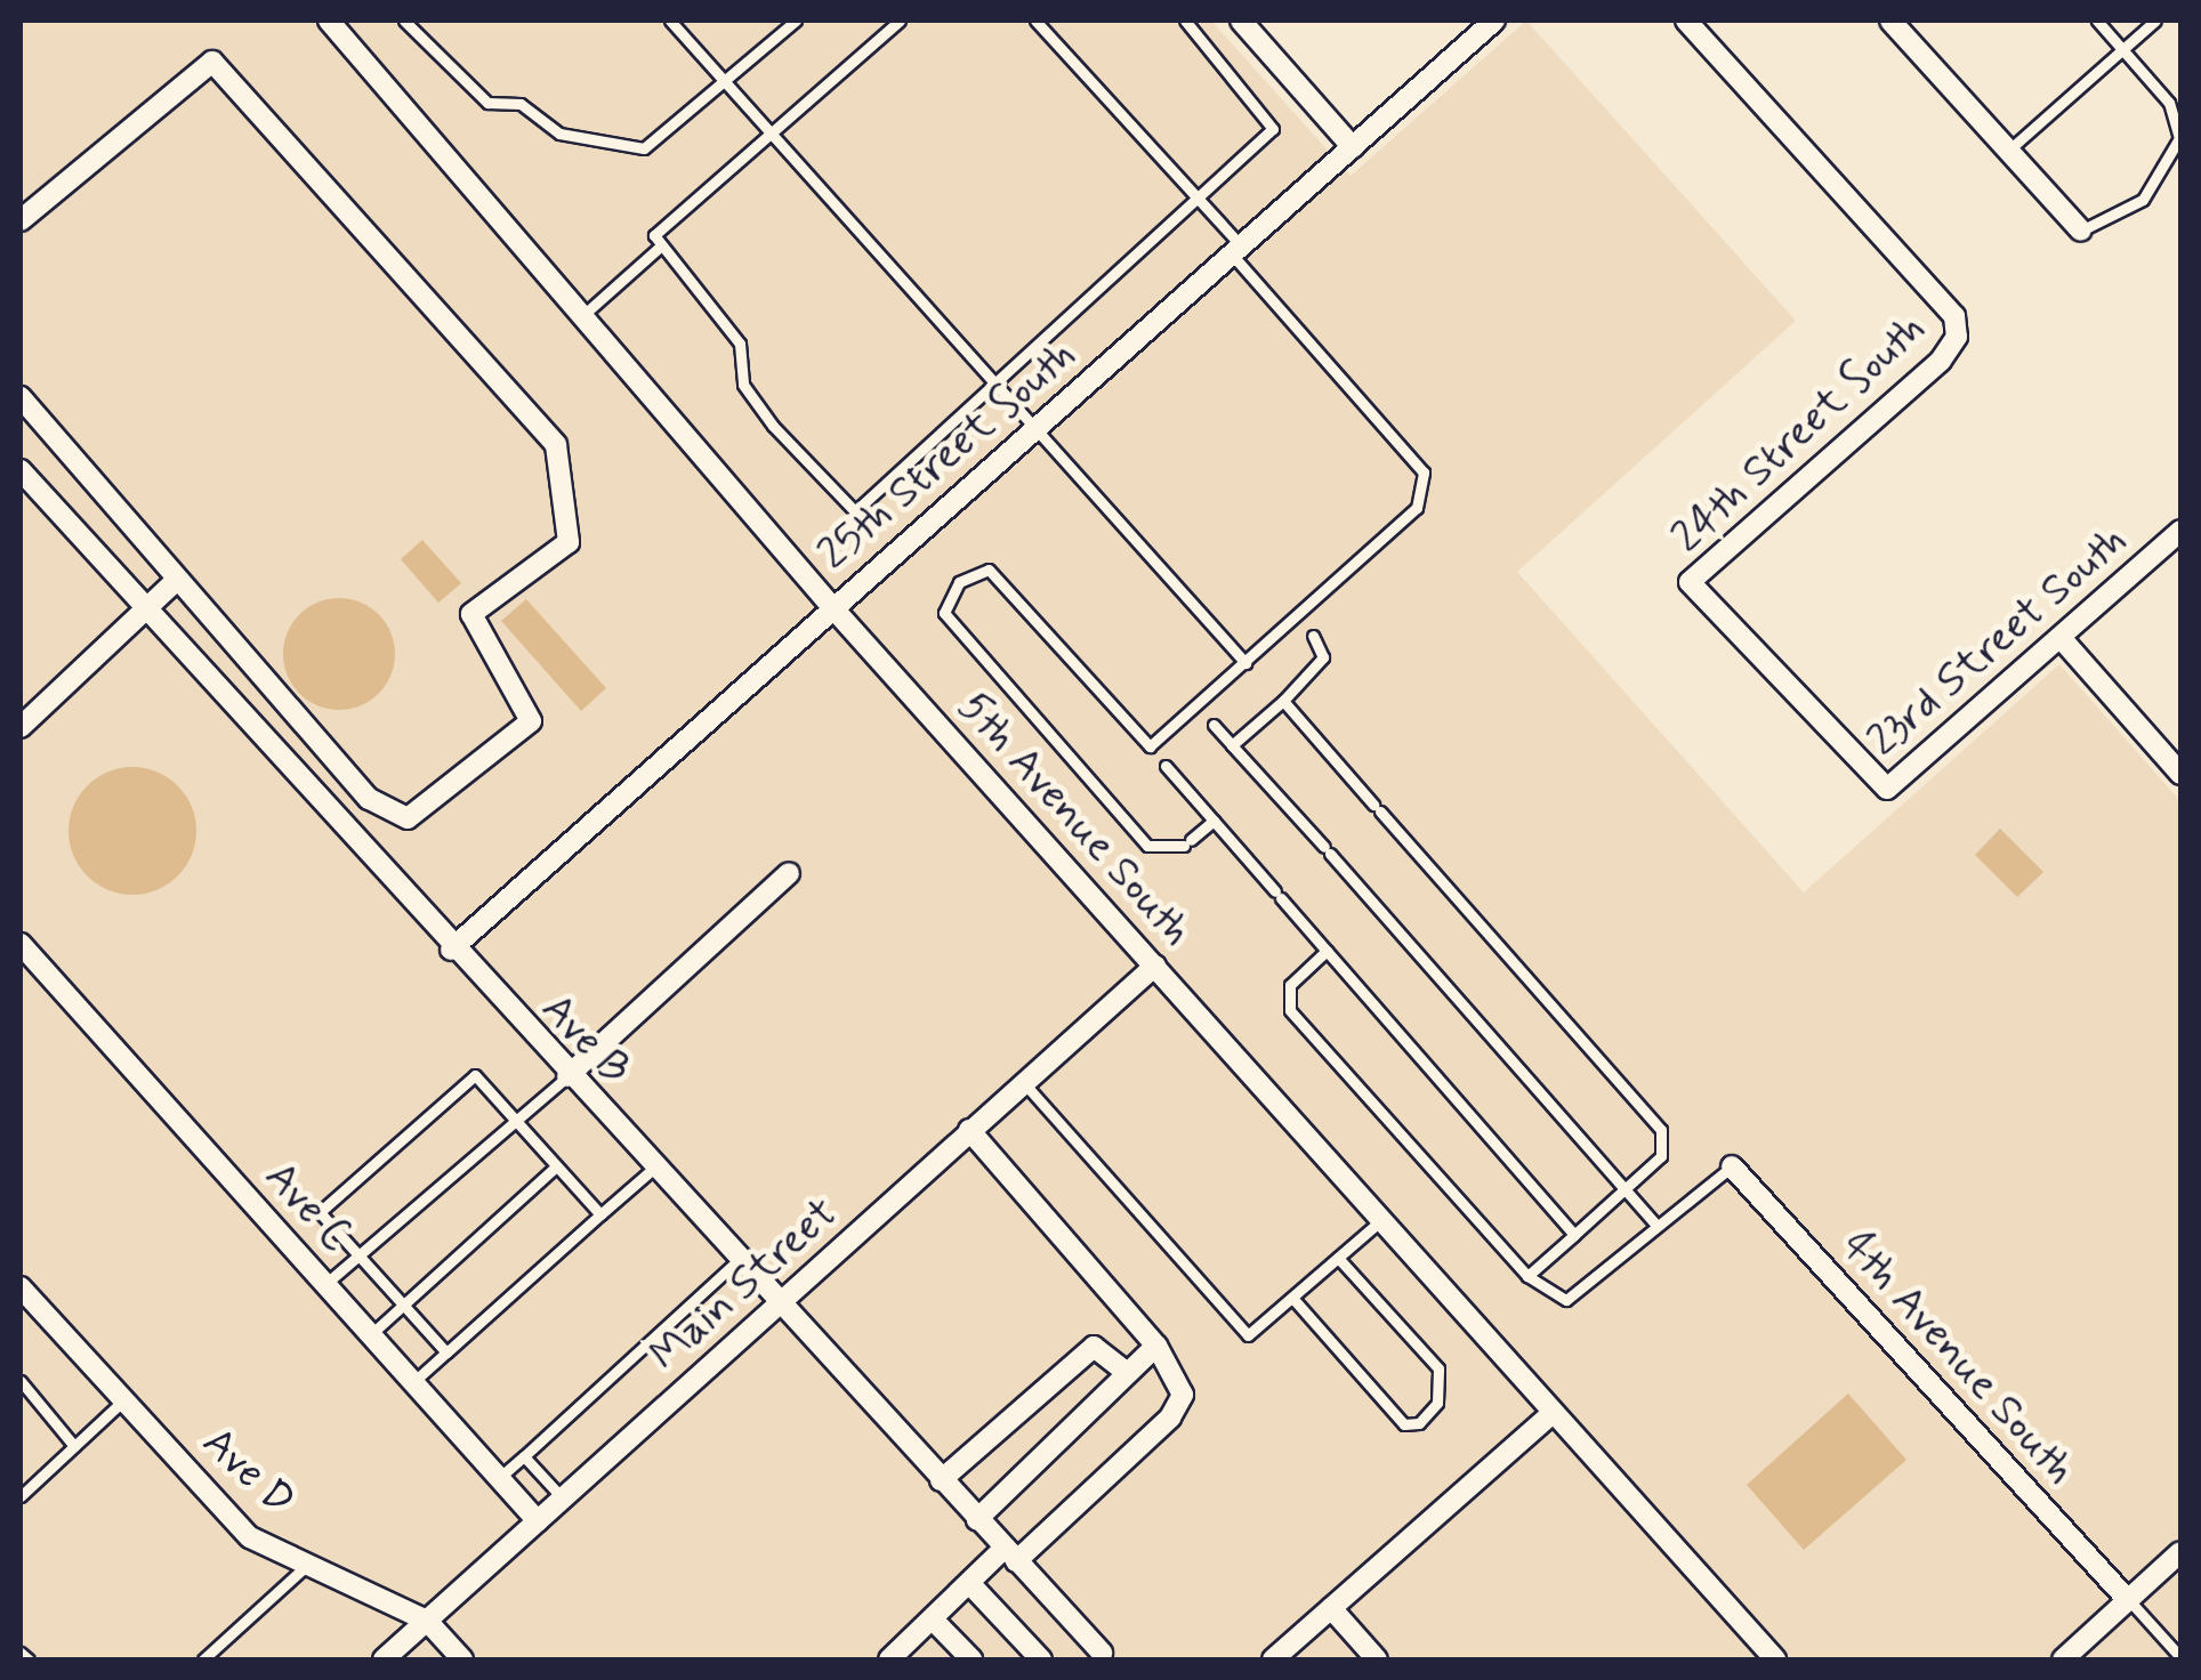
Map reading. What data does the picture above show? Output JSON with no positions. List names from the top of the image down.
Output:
{
  "streets": {
    "street": [
      "24th Street South",
      "25th Street South",
      "23rd Street South",
      "5th Avenue South",
      "Ave B",
      "Ave C",
      "Main Street",
      "4th Avenue South",
      "Ave D"
    ]
  },
  "crossings": [
    ["24th Street South", "23rd Street South"],
    ["25th Street South", "5th Avenue South"],
    ["25th Street South", "Ave B"],
    ["5th Avenue South", "Main Street"],
    ["Ave B", "Main Street"],
    ["Ave C", "Main Street"],
    ["Main Street", "Ave D"]
  ]
}
